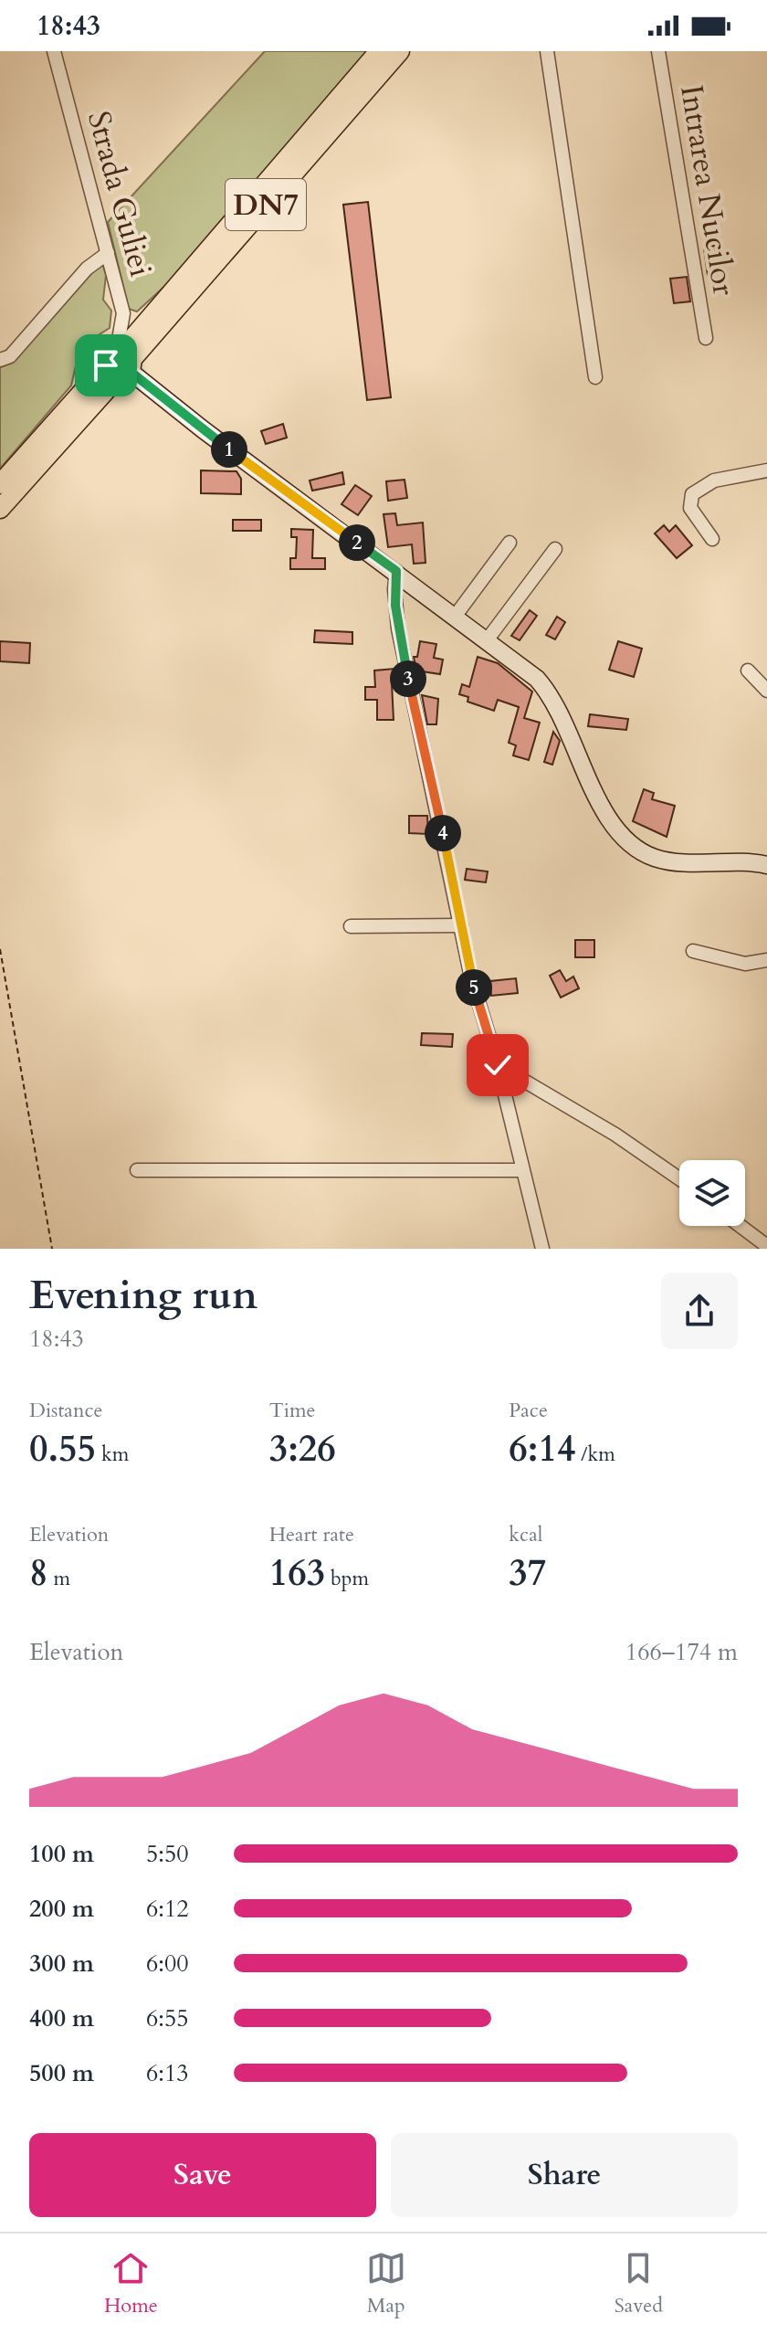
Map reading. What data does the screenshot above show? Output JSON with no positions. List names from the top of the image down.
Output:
{
  "streets": {
    "main road": ["DN7"],
    "street": ["Intrarea Nucilor", "Strada Guliei"]
  },
  "crossings": [
    ["Strada Guliei", "DN7"]
  ],
  "page": {
    "status": "18:43",
    "pins": [
      "1",
      "2",
      "3",
      "4",
      "5"
    ],
    "heading": ["Evening run", "18:43"],
    "stats": [
      ["Distance", "0.55 km"],
      ["Time", "3:26"],
      ["Pace", "6:14 /km"],
      ["Elevation", "8 m"],
      ["Heart rate", "163 bpm"],
      ["kcal", "37"]
    ],
    "chart": ["Elevation", "166–174 m"],
    "list": [
      {
        "name": "100 m",
        "note": "5:50"
      },
      {
        "name": "200 m",
        "note": "6:12"
      },
      {
        "name": "300 m",
        "note": "6:00"
      },
      {
        "name": "400 m",
        "note": "6:55"
      },
      {
        "name": "500 m",
        "note": "6:13"
      }
    ],
    "buttons": ["Save", "Share"],
    "tabs": ["Home", "Map", "Saved"]
  }
}
